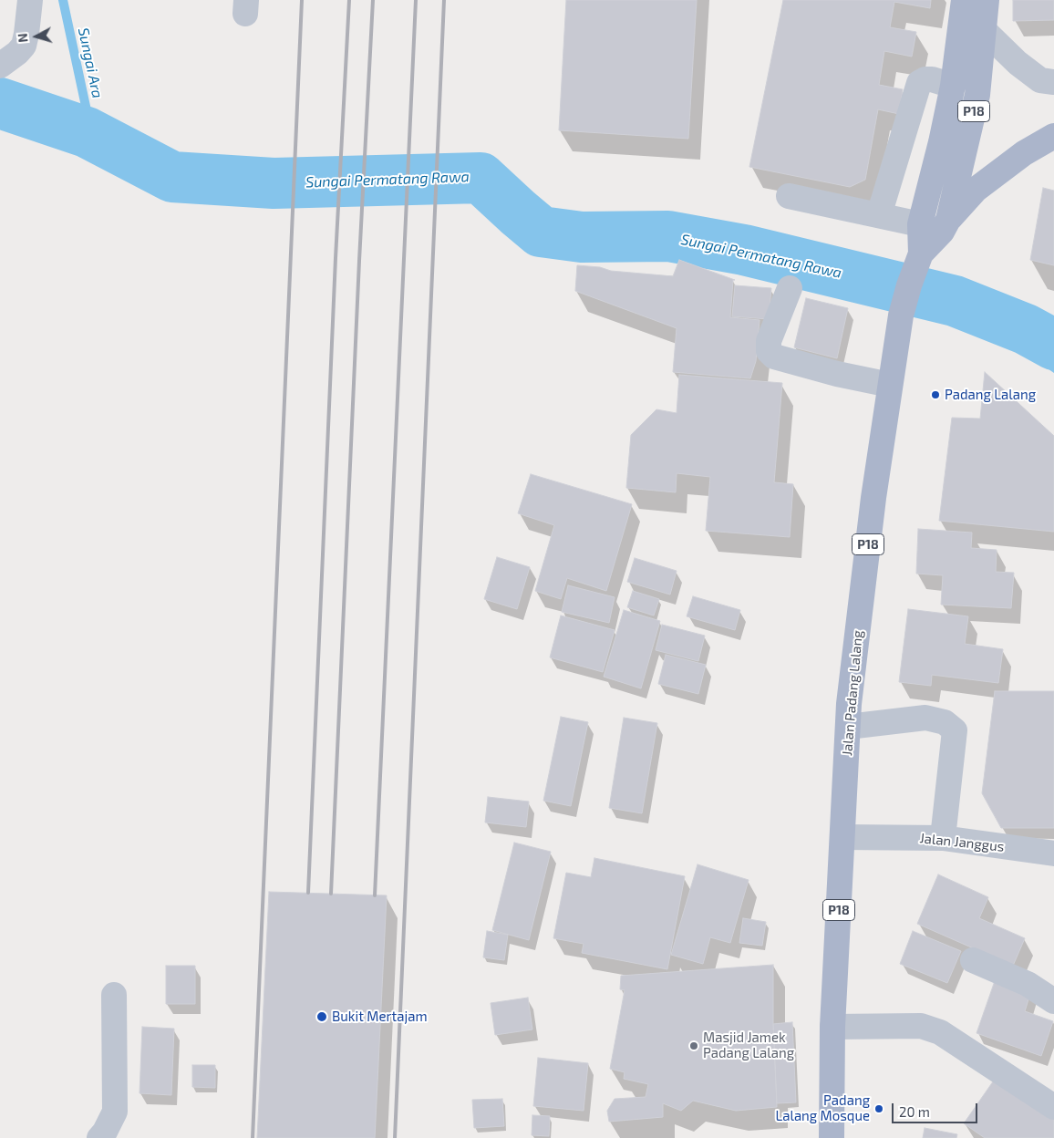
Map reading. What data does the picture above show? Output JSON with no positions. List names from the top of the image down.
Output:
{
  "streets": {
    "main road": ["P18", "Jalan Padang Lalang"],
    "street": ["Jalan Janggus"]
  },
  "crossings": [
    ["P18", "Jalan Padang Lalang"],
    ["Jalan Padang Lalang", "Jalan Janggus"]
  ],
  "water": ["Sungai Ara", "Sungai Permatang Rawa"],
  "places": [
    "Padang Lalang",
    "Bukit Mertajam",
    "Masjid Jamek Padang Lalang",
    "Padang Lalang Mosque"
  ],
  "scale_bar": "20 m",
  "north": "left"
}
